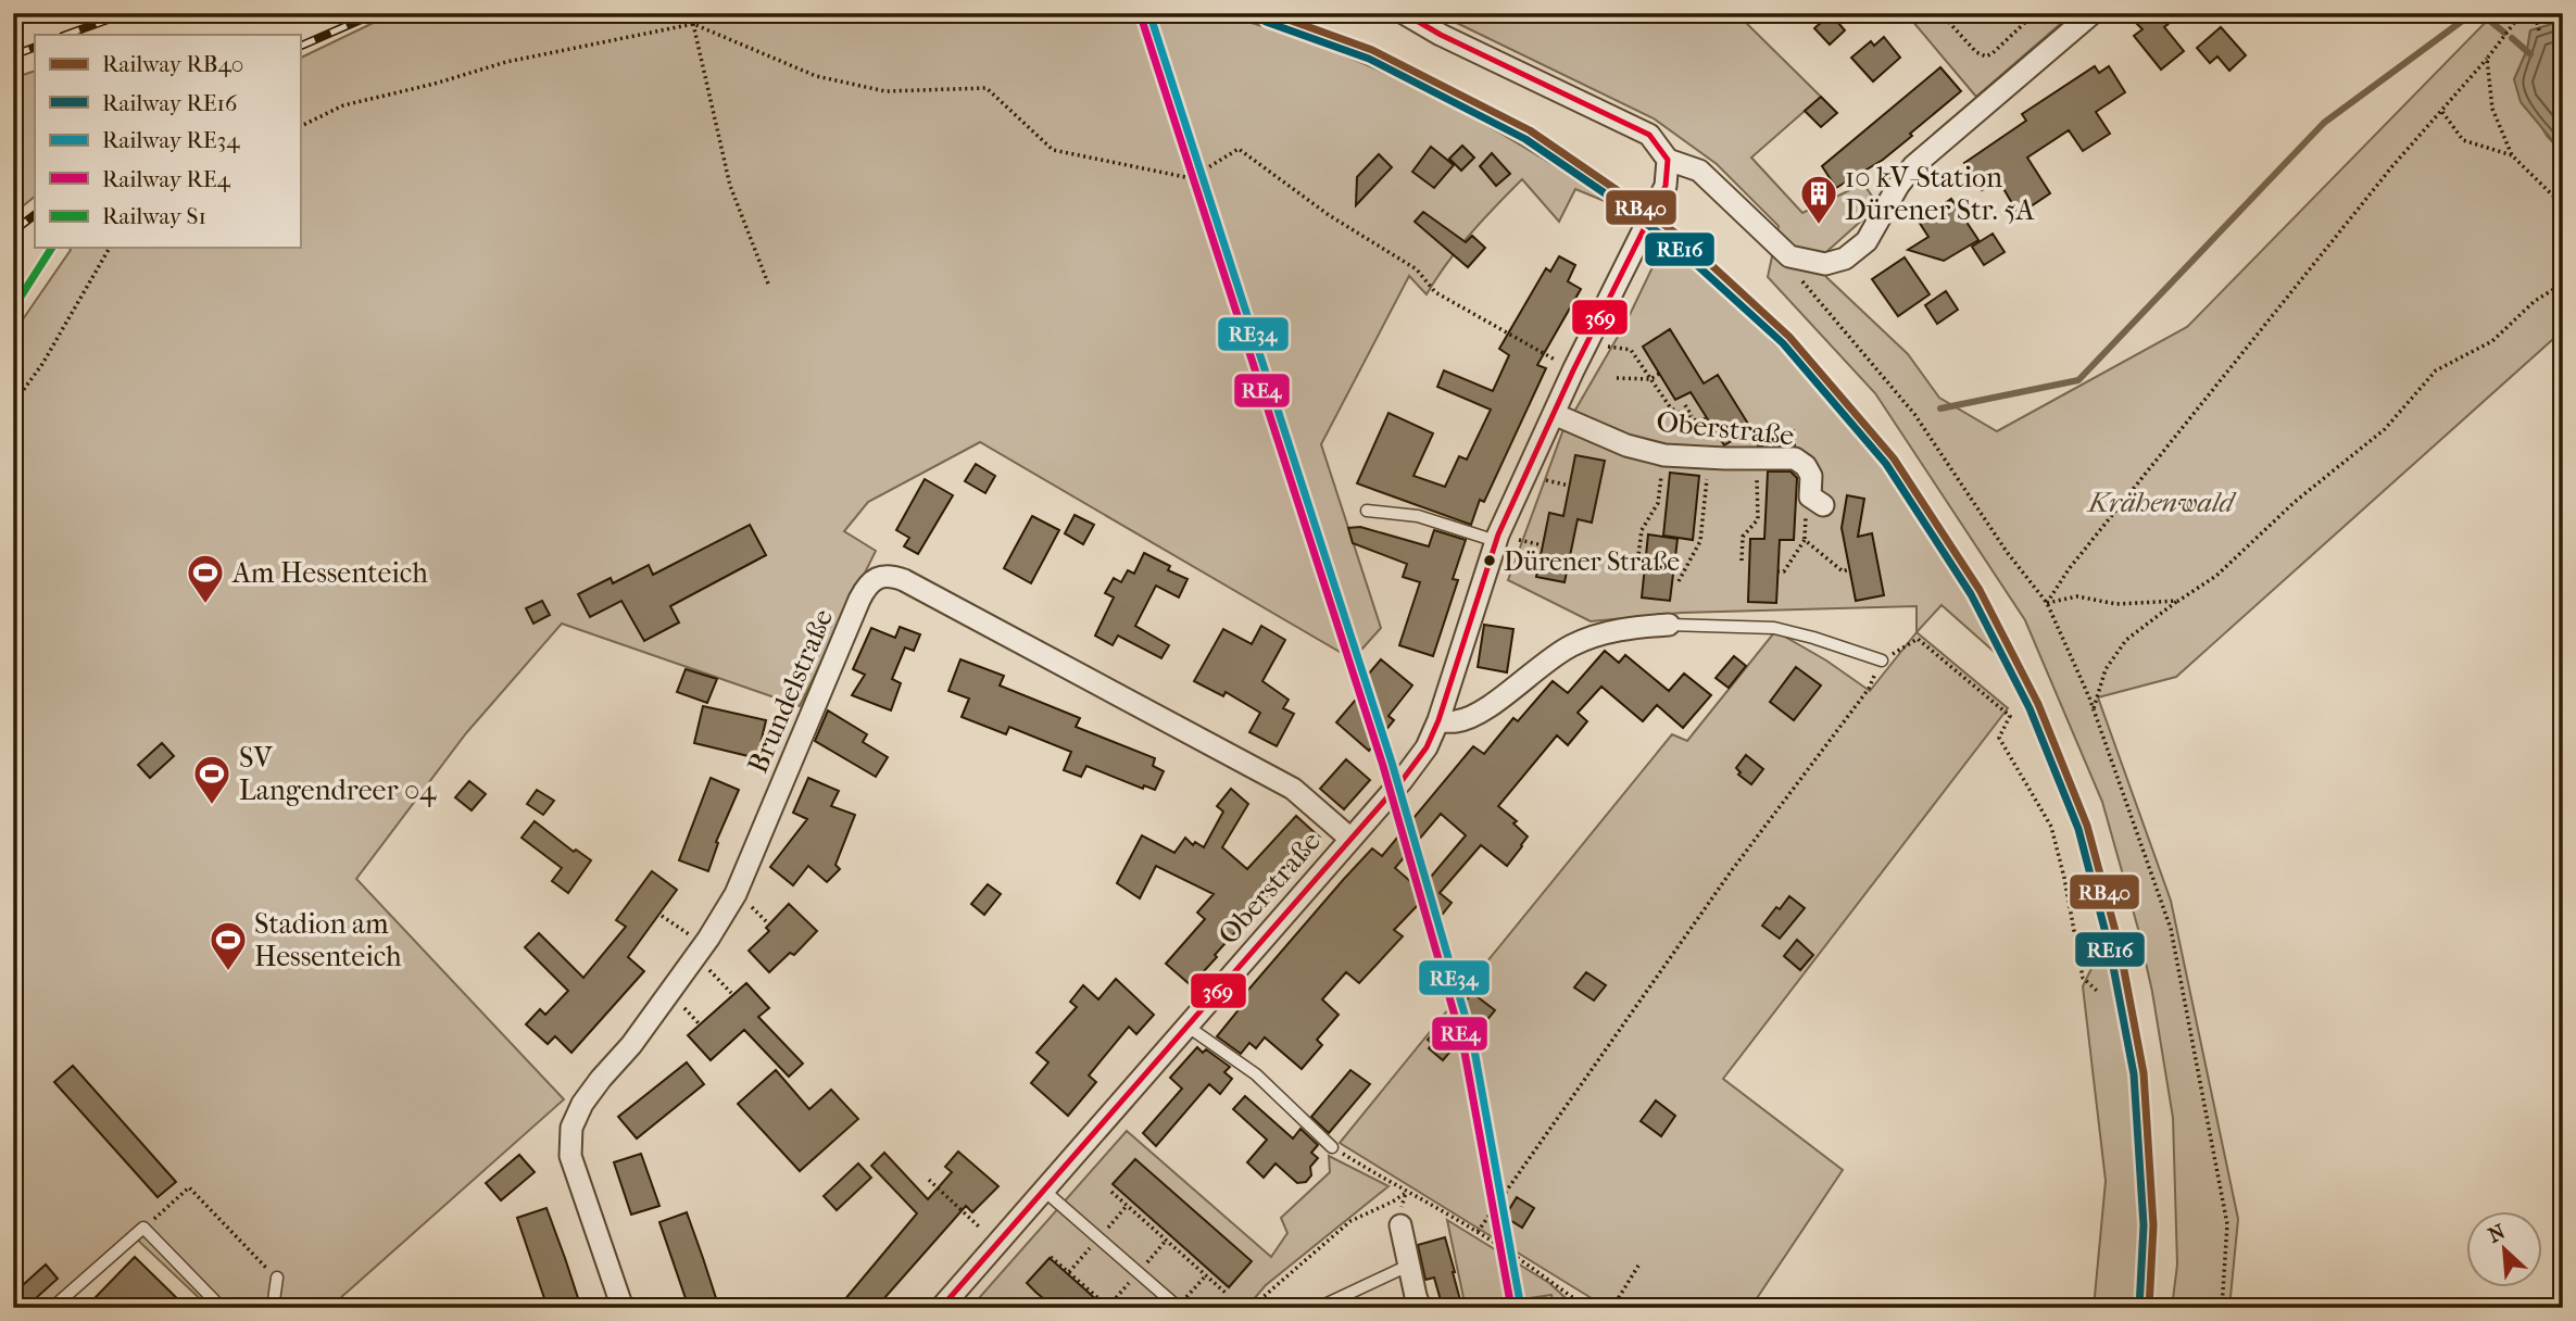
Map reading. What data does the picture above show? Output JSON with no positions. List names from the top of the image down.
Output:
{
  "streets": {
    "street": ["Oberstraße", "Brundelstraße"]
  },
  "crossings": [
    ["Oberstraße", "Brundelstraße"]
  ],
  "parks": ["Krähenwald"],
  "places": {
    "building": ["10 kV-Station Dürener Str. 5A"],
    "other": ["Dürener Straße"],
    "sports": ["Am Hessenteich", "SV Langendreer 04", "Stadion am Hessenteich"]
  },
  "lines": [
    "rail line RB40",
    "rail line RE34",
    "transit line 369",
    "rail line RE4",
    "rail line RE16",
    "rail line S1"
  ],
  "legend": [
    "Railway RB40",
    "Railway RE16",
    "Railway RE34",
    "Railway RE4",
    "Railway S1"
  ],
  "north": "top left"
}
